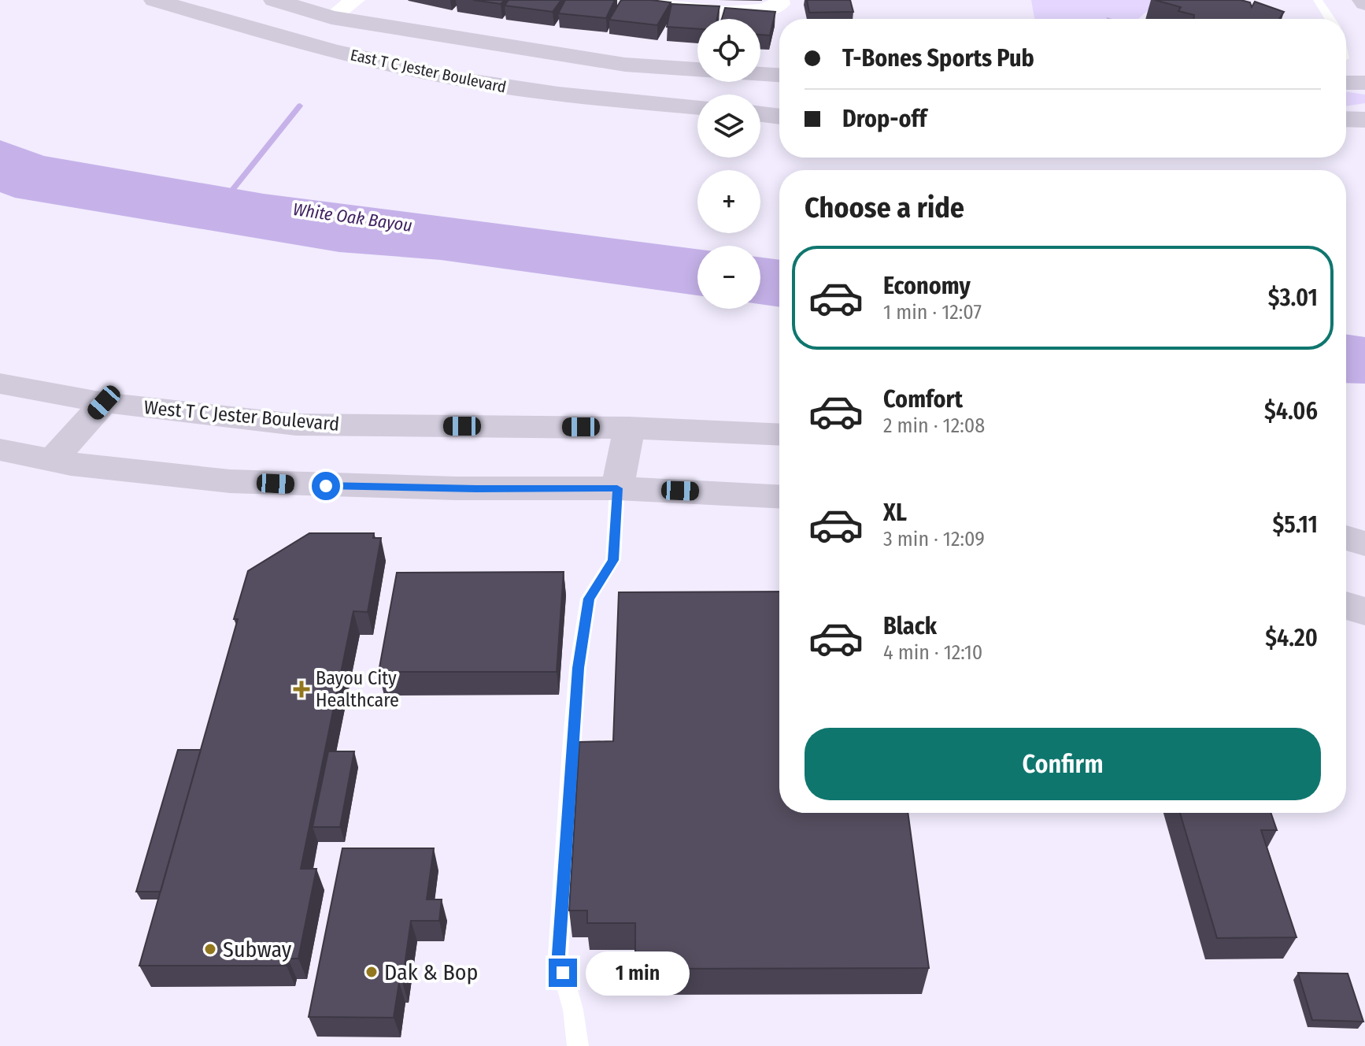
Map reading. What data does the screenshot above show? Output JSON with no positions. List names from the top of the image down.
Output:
{
  "streets": {
    "main road": ["East T C Jester Boulevard", "West T C Jester Boulevard"]
  },
  "water": ["White Oak Bayou"],
  "places": {
    "health": ["Bayou City Healthcare"],
    "other": ["Subway", "Dak & Bop"]
  },
  "page": {
    "map_buttons": ["+", "−"],
    "banner": ["T-Bones Sports Pub", "Drop-off"],
    "heading": "Choose a ride",
    "list": [
      {
        "name": "Economy",
        "note": "1 min · 12:07",
        "value": "$3.01"
      },
      {
        "name": "Comfort",
        "note": "2 min · 12:08",
        "value": "$4.06"
      },
      {
        "name": "XL",
        "note": "3 min · 12:09",
        "value": "$5.11"
      },
      {
        "name": "Black",
        "note": "4 min · 12:10",
        "value": "$4.20"
      }
    ],
    "buttons": "Confirm",
    "bubble": "1 min"
  }
}
